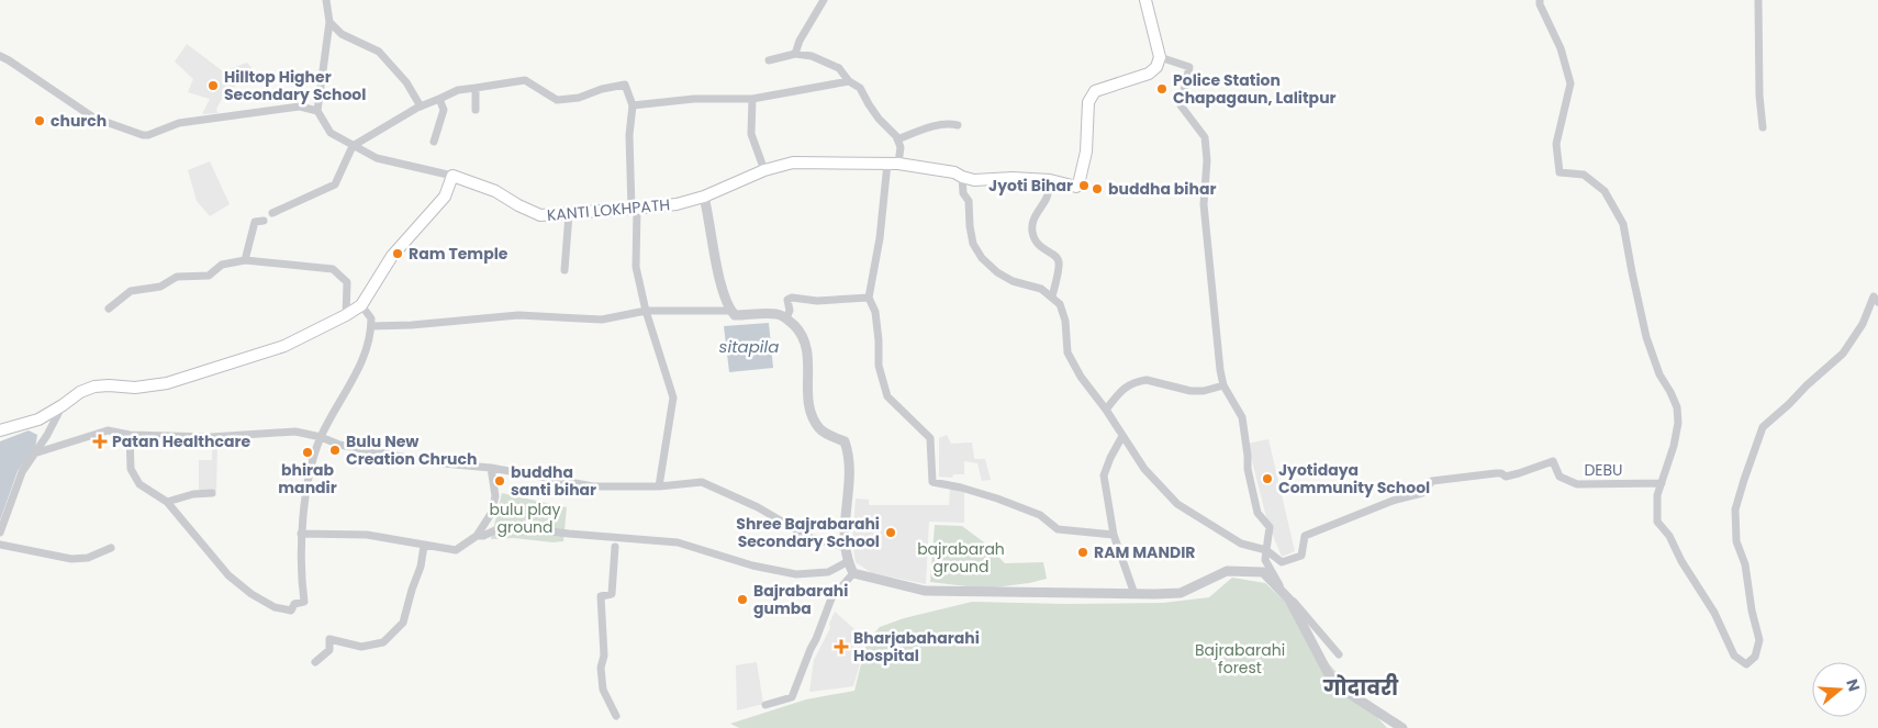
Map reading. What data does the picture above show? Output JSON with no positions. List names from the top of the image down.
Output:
{
  "streets": {
    "main road": ["KANTI LOKHPATH"],
    "street": ["DEBU"]
  },
  "districts": ["गोदावरी"],
  "water": ["sitapila"],
  "parks": ["bulu play ground", "bajrabarah ground", "Bajrabarahi forest"],
  "places": {
    "other": [
      "Hilltop Higher Secondary School",
      "Police Station Chapagaun, Lalitpur",
      "church",
      "Jyoti Bihar",
      "buddha bihar",
      "Ram Temple",
      "Bulu New Creation Chruch",
      "bhirab mandir",
      "Jyotidaya Community School",
      "buddha santi bihar",
      "Shree Bajrabarahi Secondary School",
      "RAM MANDIR",
      "Bajrabarahi gumba"
    ],
    "health": ["Patan Healthcare", "Bharjabaharahi Hospital"]
  },
  "north": "right"
}
